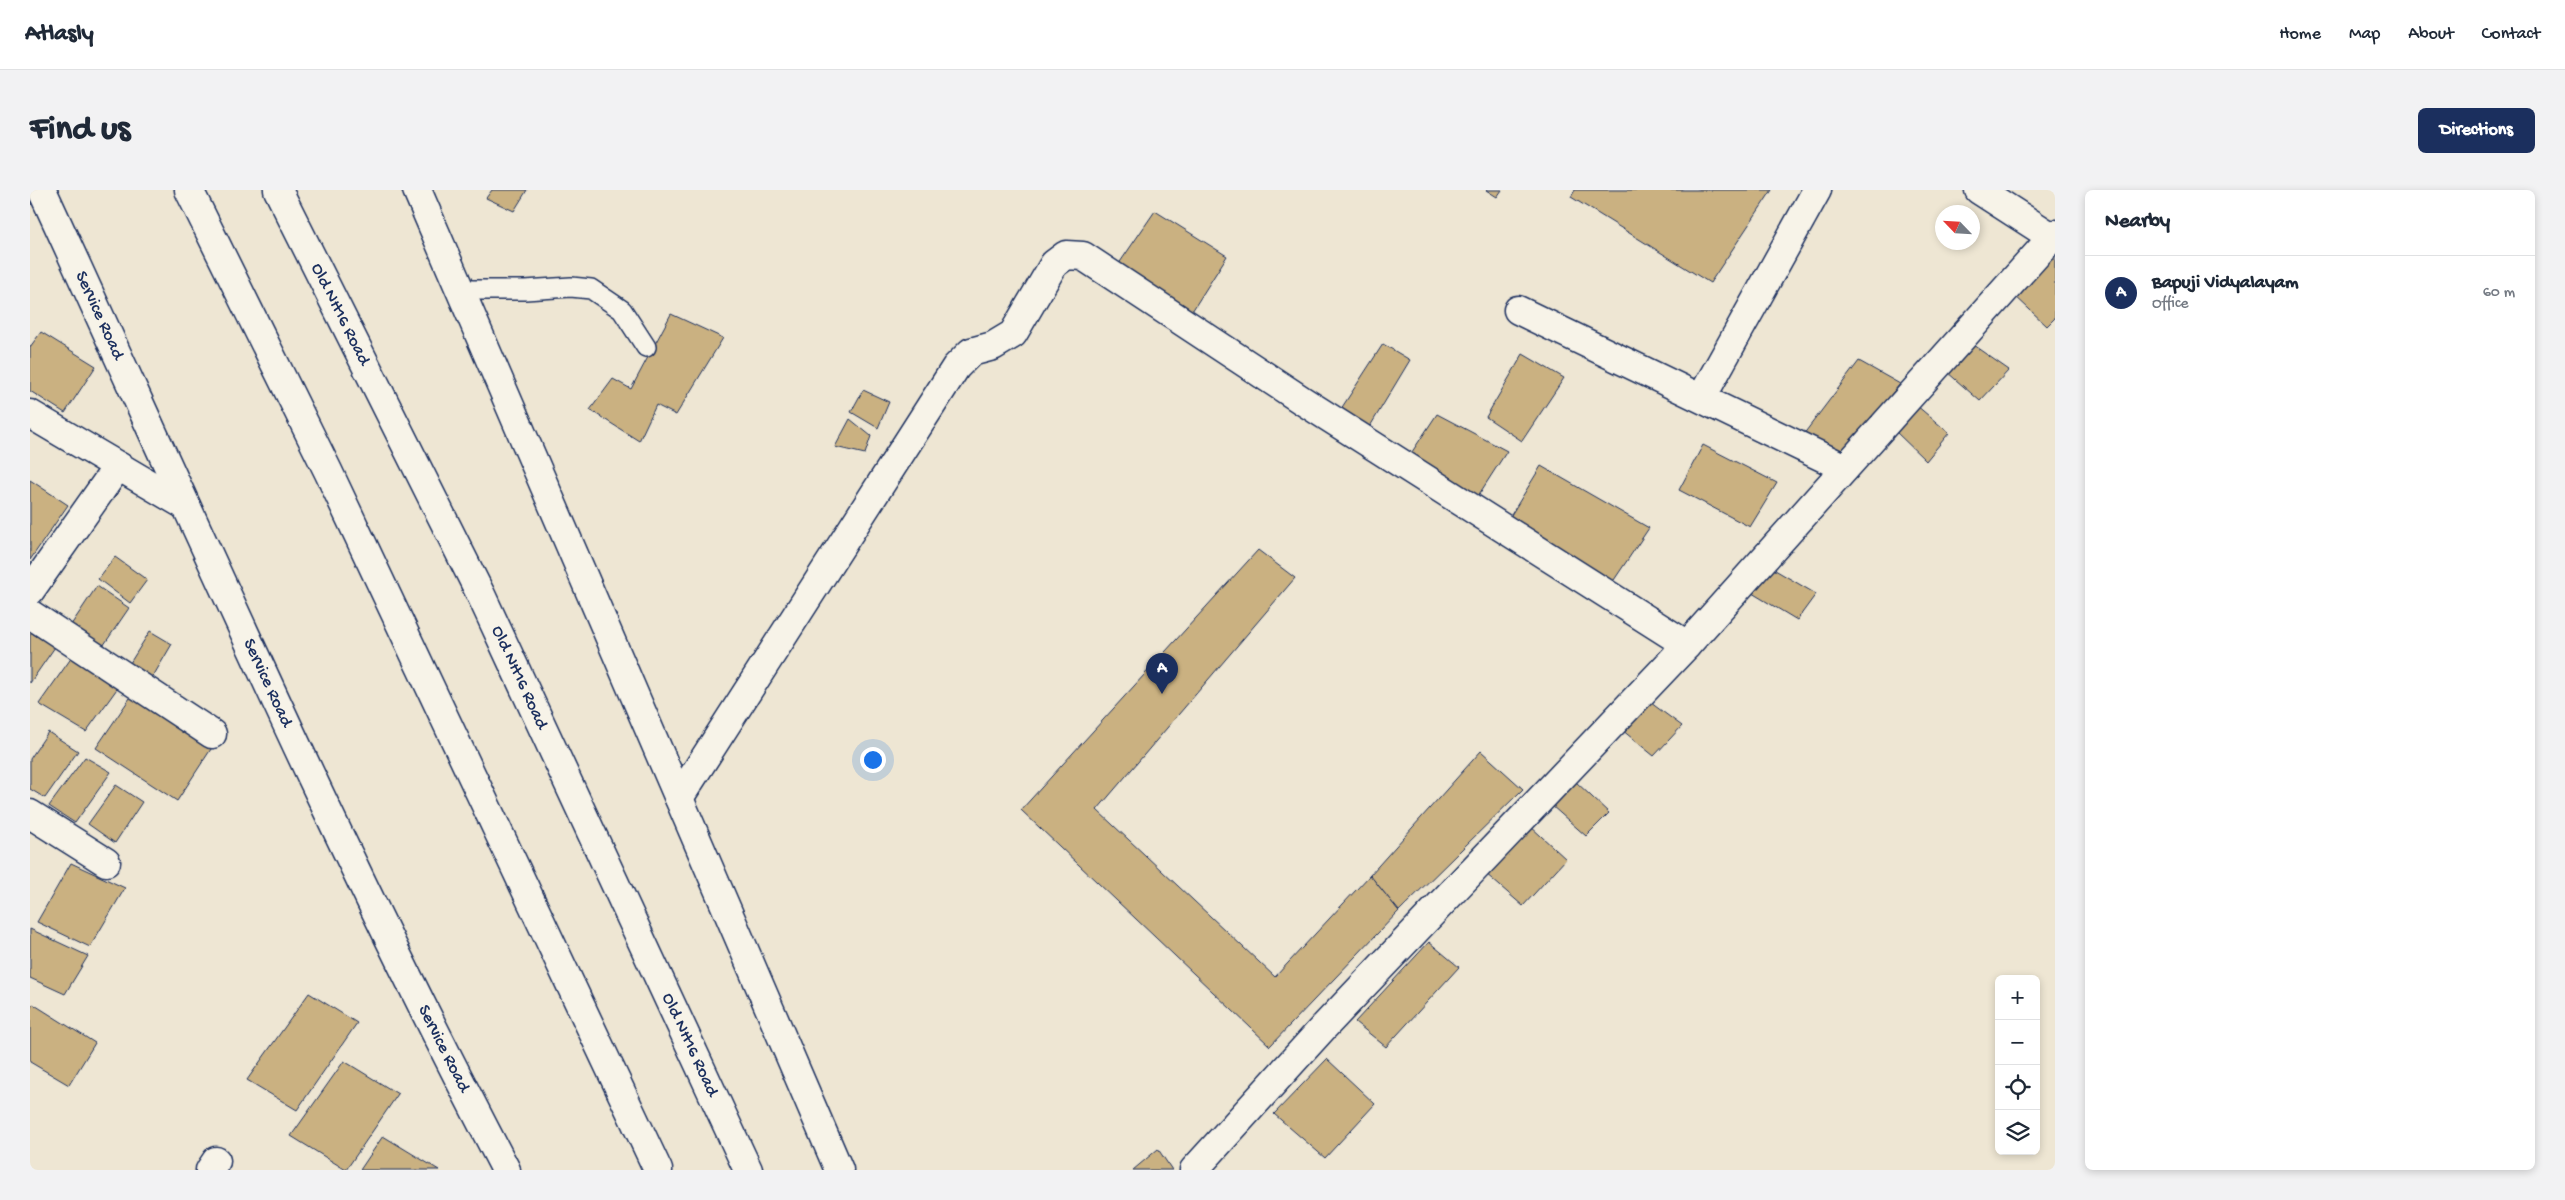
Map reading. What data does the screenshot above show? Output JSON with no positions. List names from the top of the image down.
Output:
{
  "streets": {
    "street": ["Old NH16 Road", "Service Road"]
  },
  "north": "top left",
  "page": {
    "header": "Atlasly",
    "nav": [
      "Home",
      "Map",
      "About",
      "Contact"
    ],
    "buttons": "Directions",
    "title": "Find us",
    "heading": "Nearby",
    "list": [
      {
        "mark": "A",
        "name": "Bapuji Vidyalayam",
        "note": "Office",
        "value": "60 m"
      }
    ],
    "pins": "A",
    "map_buttons": ["+", "−"]
  }
}
